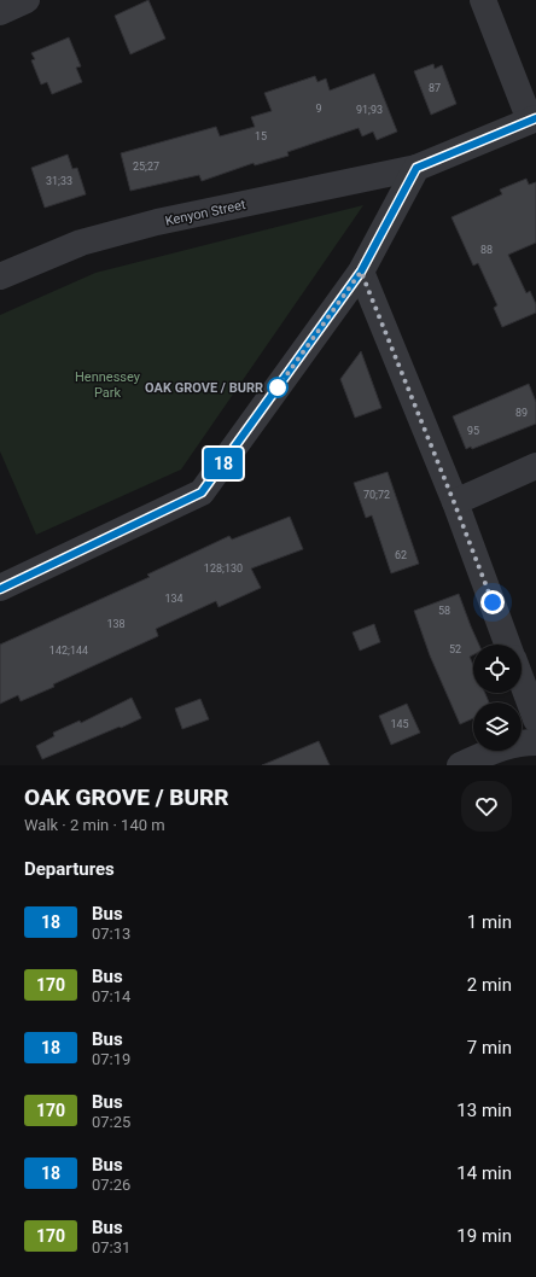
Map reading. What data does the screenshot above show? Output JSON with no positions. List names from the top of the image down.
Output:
{
  "streets": {
    "street": ["Kenyon Street"]
  },
  "parks": ["Hennessey Park"],
  "places": ["OAK GROVE / BURR"],
  "lines": ["bus line 18"],
  "house_numbers": [
    "87",
    "9",
    "91;93",
    "15",
    "25;27",
    "31;33",
    "88",
    "89",
    "95",
    "70;72",
    "62",
    "128;130",
    "134",
    "58",
    "138",
    "52",
    "142;144",
    "145"
  ],
  "page": {
    "on_map": "18",
    "heading": [
      ["OAK GROVE / BURR", "Walk · 2 min · 140 m"],
      "Departures"
    ],
    "list": [
      {
        "mark": "18",
        "name": "Bus",
        "note": "07:13",
        "value": "1 min"
      },
      {
        "mark": "170",
        "name": "Bus",
        "note": "07:14",
        "value": "2 min"
      },
      {
        "mark": "18",
        "name": "Bus",
        "note": "07:19",
        "value": "7 min"
      },
      {
        "mark": "170",
        "name": "Bus",
        "note": "07:25",
        "value": "13 min"
      },
      {
        "mark": "18",
        "name": "Bus",
        "note": "07:26",
        "value": "14 min"
      },
      {
        "mark": "170",
        "name": "Bus",
        "note": "07:31",
        "value": "19 min"
      }
    ]
  }
}
